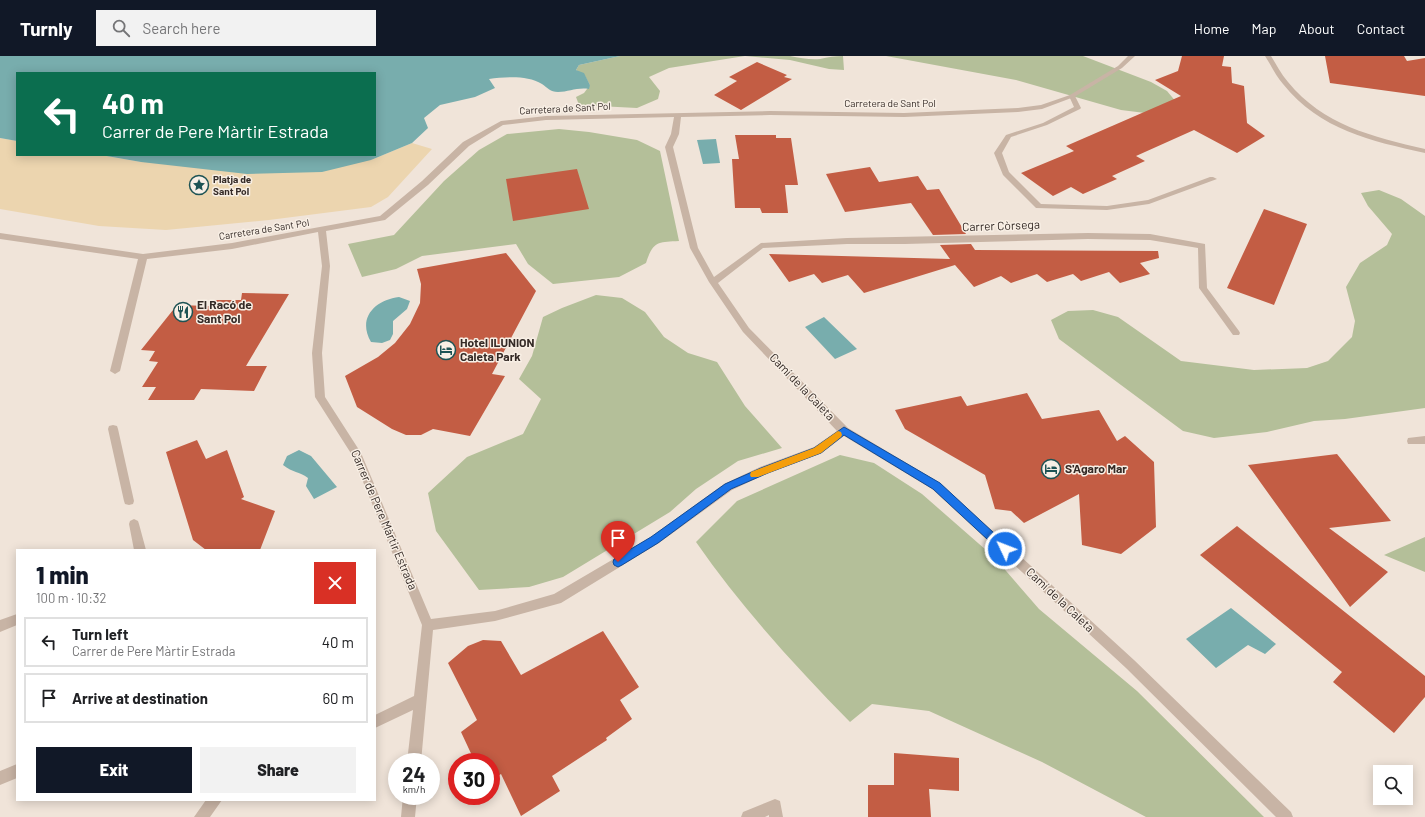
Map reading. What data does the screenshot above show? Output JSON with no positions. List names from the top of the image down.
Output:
{
  "streets": {
    "street": [
      "Carretera de Sant Pol",
      "Carrer Còrsega",
      "Camí de la Caleta",
      "Carrer de Pere Màrtir Estrada"
    ]
  },
  "crossings": [
    ["Carretera de Sant Pol", "Camí de la Caleta"],
    ["Carretera de Sant Pol", "Carrer de Pere Màrtir Estrada"],
    ["Carrer Còrsega", "Camí de la Caleta"]
  ],
  "places": {
    "place": ["Platja de Sant Pol"],
    "restaurant": ["El Racó de Sant Pol"],
    "hotel": ["Hotel ILUNION Caleta Park", "S'Agaro Mar"]
  },
  "page": {
    "header": "Turnly",
    "search": "Search here",
    "nav": [
      "Home",
      "Map",
      "About",
      "Contact"
    ],
    "turn": ["40 m", "Carrer de Pere Màrtir Estrada"],
    "heading": ["1 min", "100 m · 10:32"],
    "list": [
      {
        "name": "Turn left",
        "note": "Carrer de Pere Màrtir Estrada",
        "value": "40 m"
      },
      {
        "name": "Arrive at destination",
        "value": "60 m"
      }
    ],
    "buttons": ["Exit", "Share"],
    "speed": "24 km/h",
    "limit": "30"
  }
}
